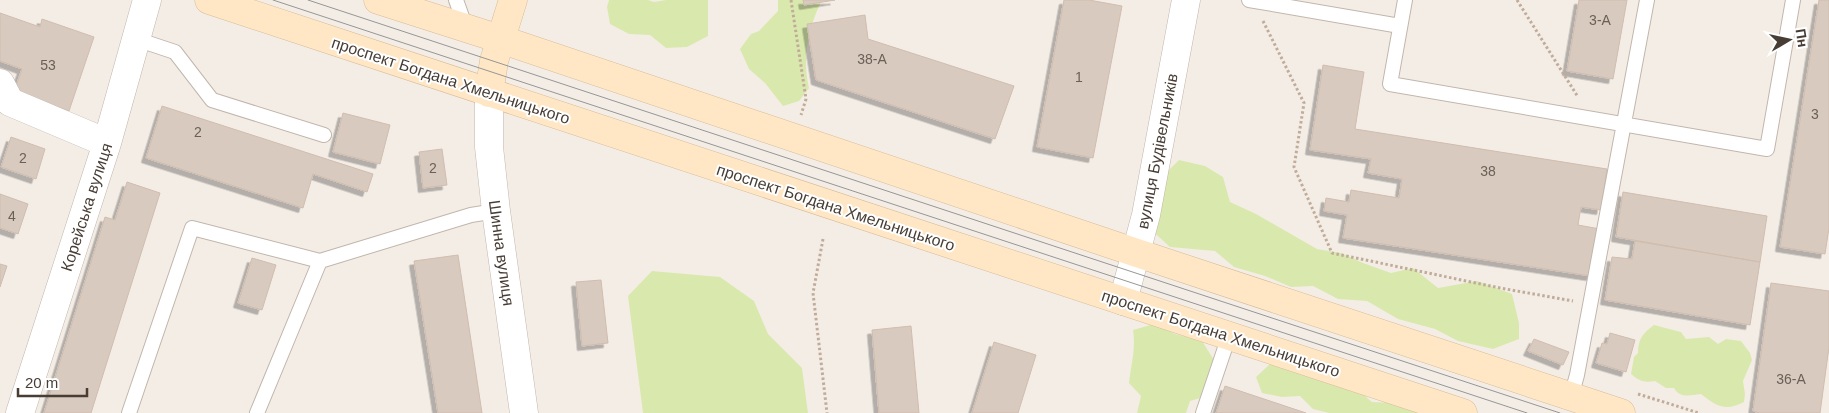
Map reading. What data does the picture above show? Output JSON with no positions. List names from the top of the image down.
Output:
{
  "streets": {
    "main road": ["проспект Богдана Хмельницького"],
    "street": ["вулиця Будівельників", "Корейська вулиця", "Шинна вулиця"]
  },
  "crossings": [
    ["проспект Богдана Хмельницького", "вулиця Будівельників"],
    ["проспект Богдана Хмельницького", "Шинна вулиця"]
  ],
  "house_numbers": [
    "3-А",
    "38-А",
    "53",
    "1",
    "3",
    "2",
    "2",
    "2",
    "38",
    "4",
    "36-А"
  ],
  "scale_bar": "20 m",
  "north": "right"
}
